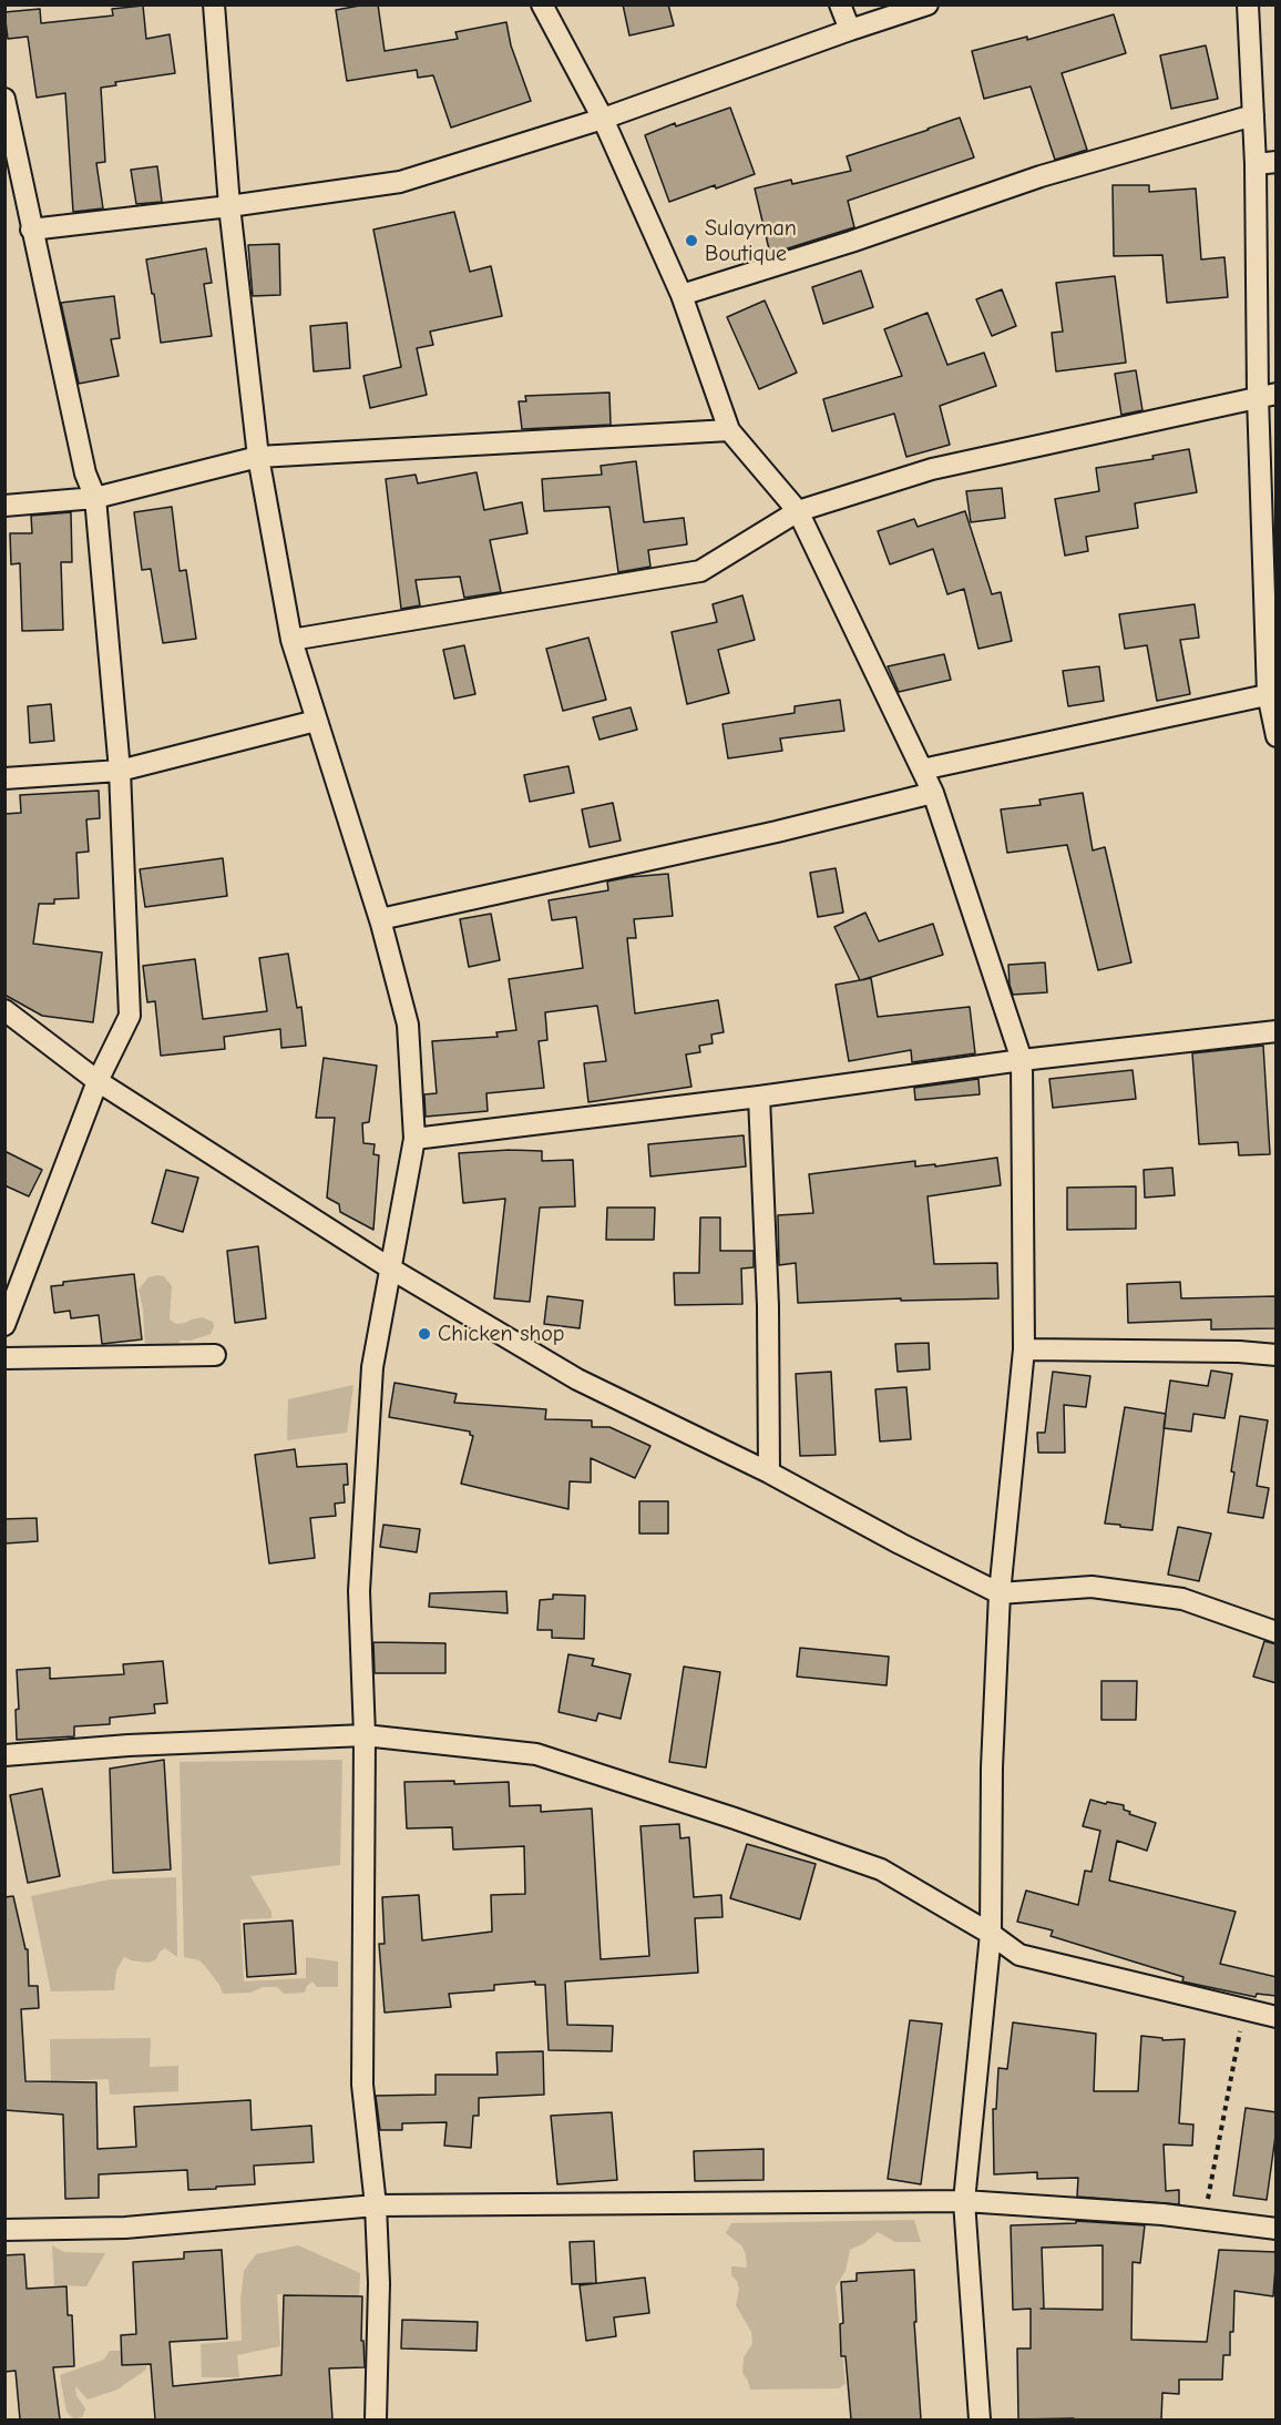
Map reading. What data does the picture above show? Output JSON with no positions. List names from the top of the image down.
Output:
{
  "places": ["Sulayman Boutique", "Chicken shop"]
}
